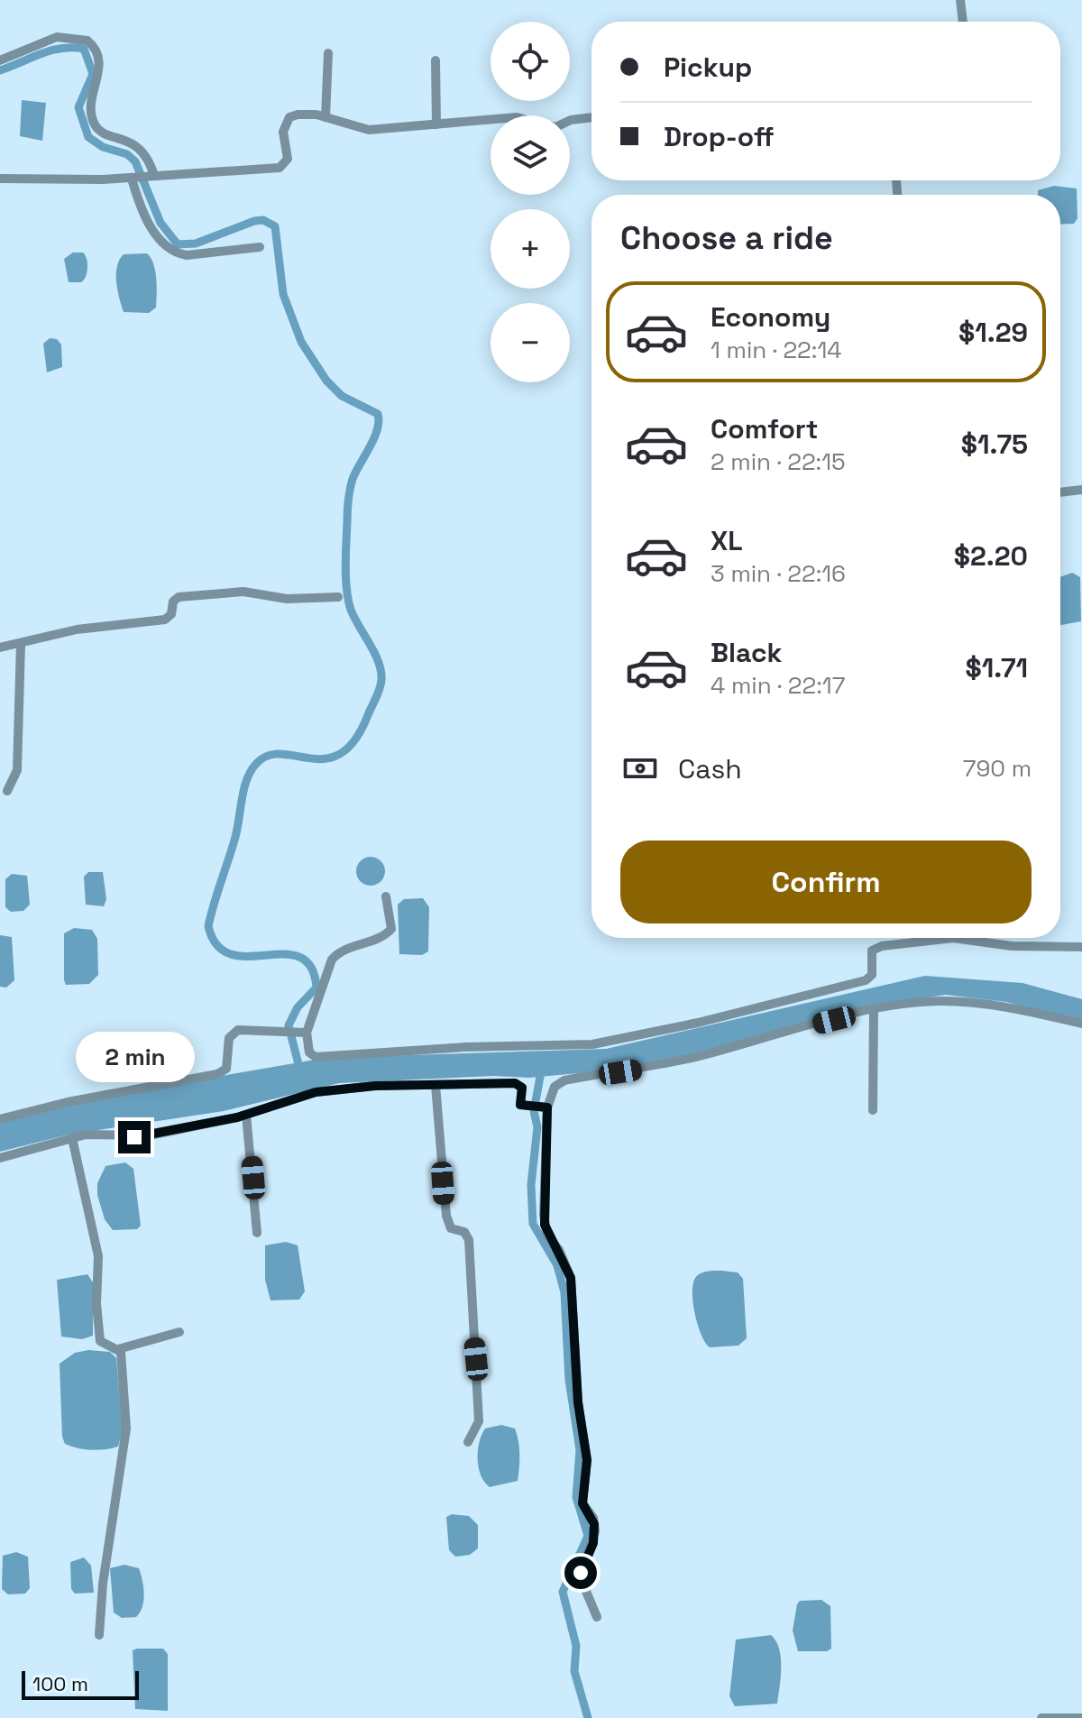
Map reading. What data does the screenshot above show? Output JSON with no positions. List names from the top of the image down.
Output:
{
  "scale_bar": "100 m",
  "page": {
    "map_buttons": ["+", "−"],
    "banner": ["Pickup", "Drop-off"],
    "heading": "Choose a ride",
    "list": [
      {
        "name": "Economy",
        "note": "1 min · 22:14",
        "value": "$1.29"
      },
      {
        "name": "Comfort",
        "note": "2 min · 22:15",
        "value": "$1.75"
      },
      {
        "name": "XL",
        "note": "3 min · 22:16",
        "value": "$2.20"
      },
      {
        "name": "Black",
        "note": "4 min · 22:17",
        "value": "$1.71"
      }
    ],
    "pay": ["Cash", "790 m"],
    "buttons": "Confirm",
    "bubble": "2 min",
    "scale": "100 m"
  }
}
